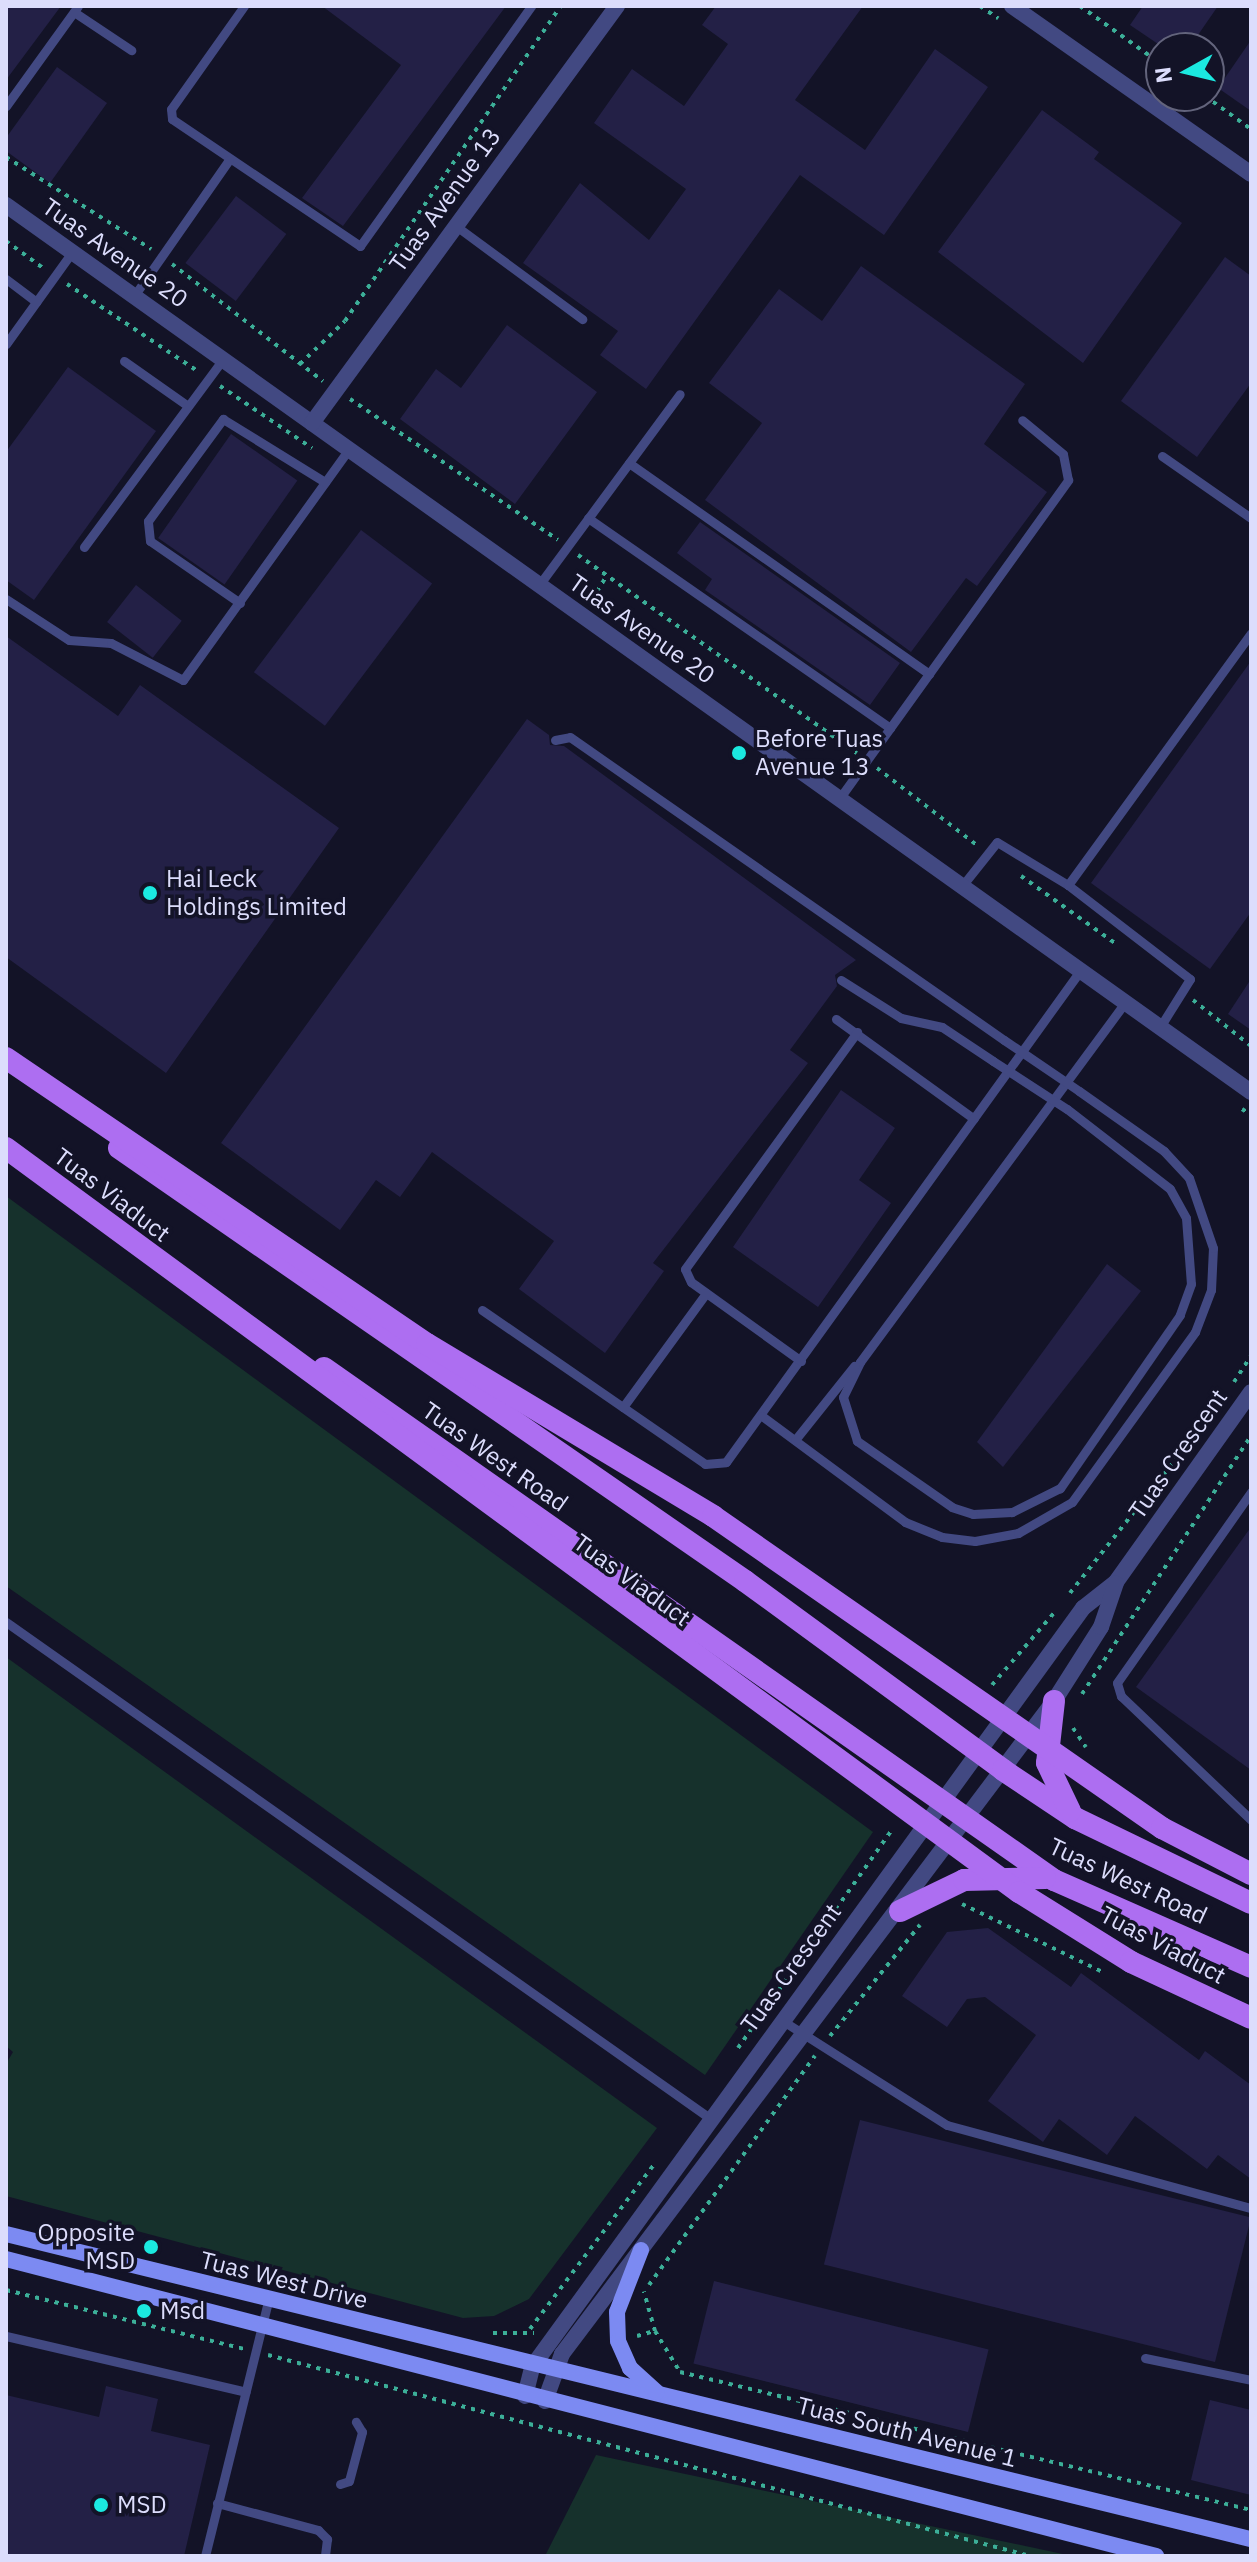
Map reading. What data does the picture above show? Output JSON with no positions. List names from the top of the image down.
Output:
{
  "streets": {
    "main road": [
      "Tuas Viaduct",
      "Tuas West Road",
      "Tuas West Drive",
      "Tuas South Avenue 1"
    ],
    "street": ["Tuas Avenue 13", "Tuas Avenue 20", "Tuas Crescent"]
  },
  "crossings": [
    ["Tuas Avenue 13", "Tuas Avenue 20"],
    ["Tuas Viaduct", "Tuas West Road"],
    ["Tuas Crescent", "Tuas West Road"],
    ["Tuas Crescent", "Tuas West Drive"],
    ["Tuas Crescent", "Tuas South Avenue 1"],
    ["Tuas West Drive", "Tuas South Avenue 1"]
  ],
  "places": [
    "Before Tuas Avenue 13",
    "Hai Leck Holdings Limited",
    "Opposite MSD",
    "Msd",
    "MSD"
  ],
  "north": "left"
}
